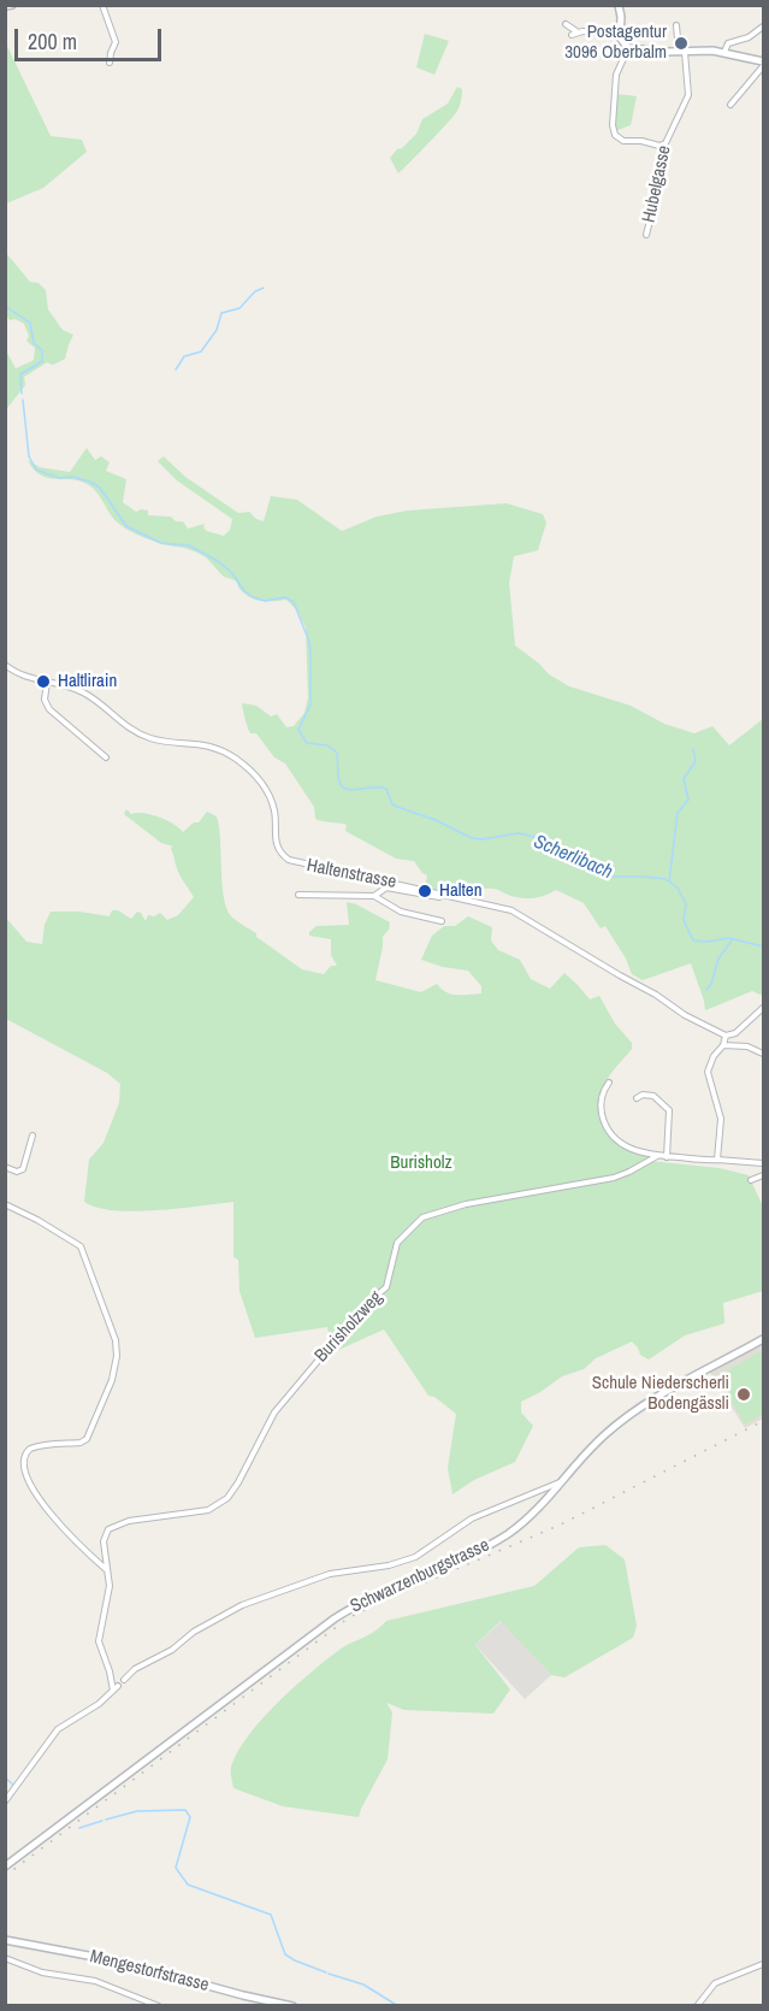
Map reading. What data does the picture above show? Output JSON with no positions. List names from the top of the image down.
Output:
{
  "streets": {
    "main road": ["Schwarzenburgstrasse", "Mengestorfstrasse"],
    "street": ["Hubelgasse", "Haltenstrasse", "Burisholzweg"]
  },
  "water": ["Scherlibach"],
  "parks": ["Burisholz"],
  "places": [
    "Postagentur 3096 Oberbalm",
    "Haltlirain",
    "Halten",
    "Schule Niederscherli Bodengässli"
  ],
  "scale_bar": "200 m"
}
